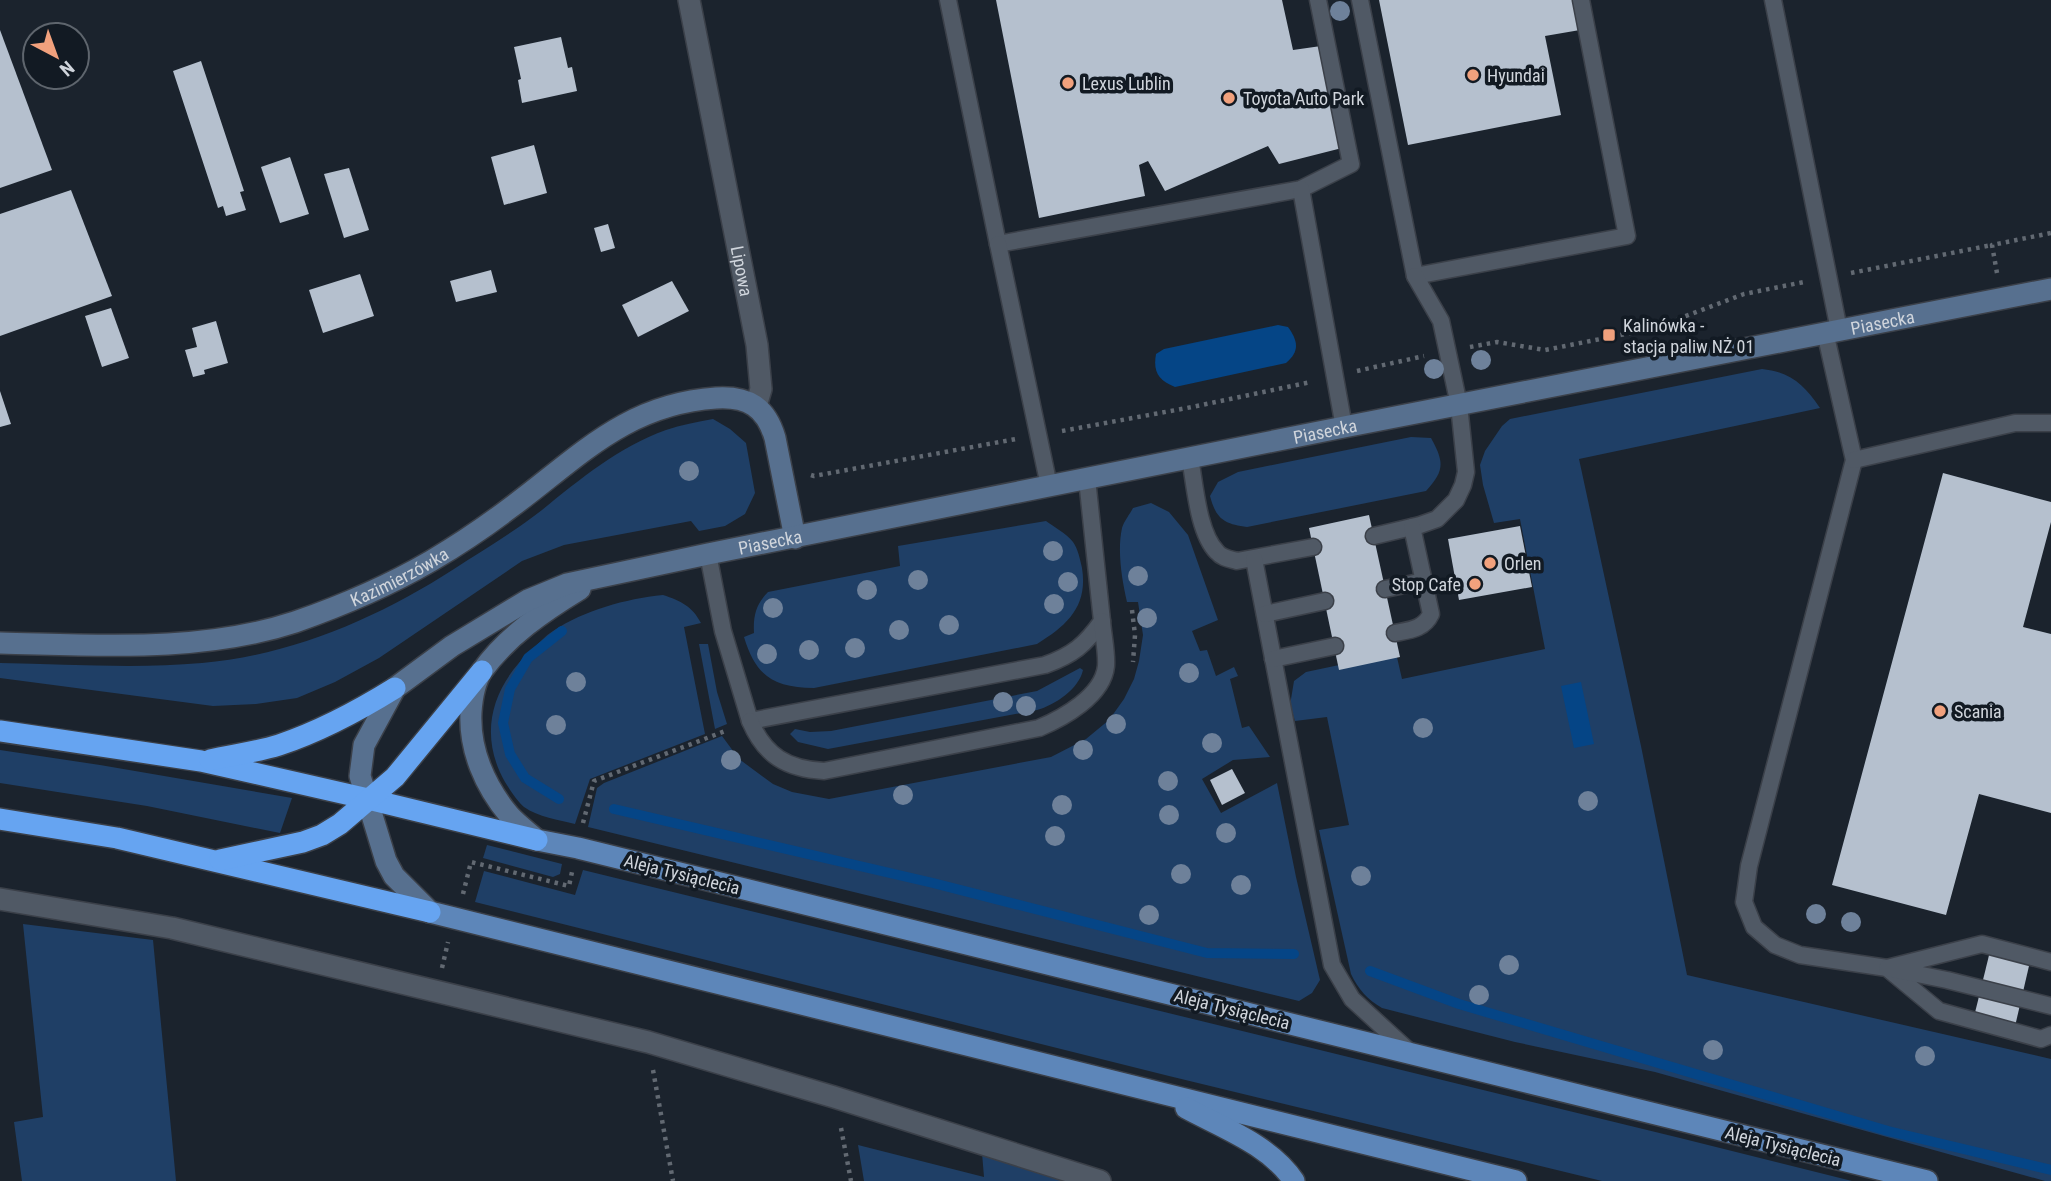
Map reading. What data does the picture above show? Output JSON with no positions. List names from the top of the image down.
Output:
{
  "streets": {
    "main road": ["Aleja Tysiąclecia"],
    "street": ["Lipowa", "Piasecka", "Kazimierzówka"]
  },
  "crossings": [
    ["Lipowa", "Kazimierzówka"],
    ["Piasecka", "Aleja Tysiąclecia"]
  ],
  "places": {
    "other": [
      "Hyundai",
      "Lexus Lublin",
      "Toyota Auto Park",
      "Orlen",
      "Stop Cafe",
      "Scania"
    ],
    "transit": ["Kalinówka - stacja paliw NŻ 01"]
  },
  "north": "bottom right"
}
